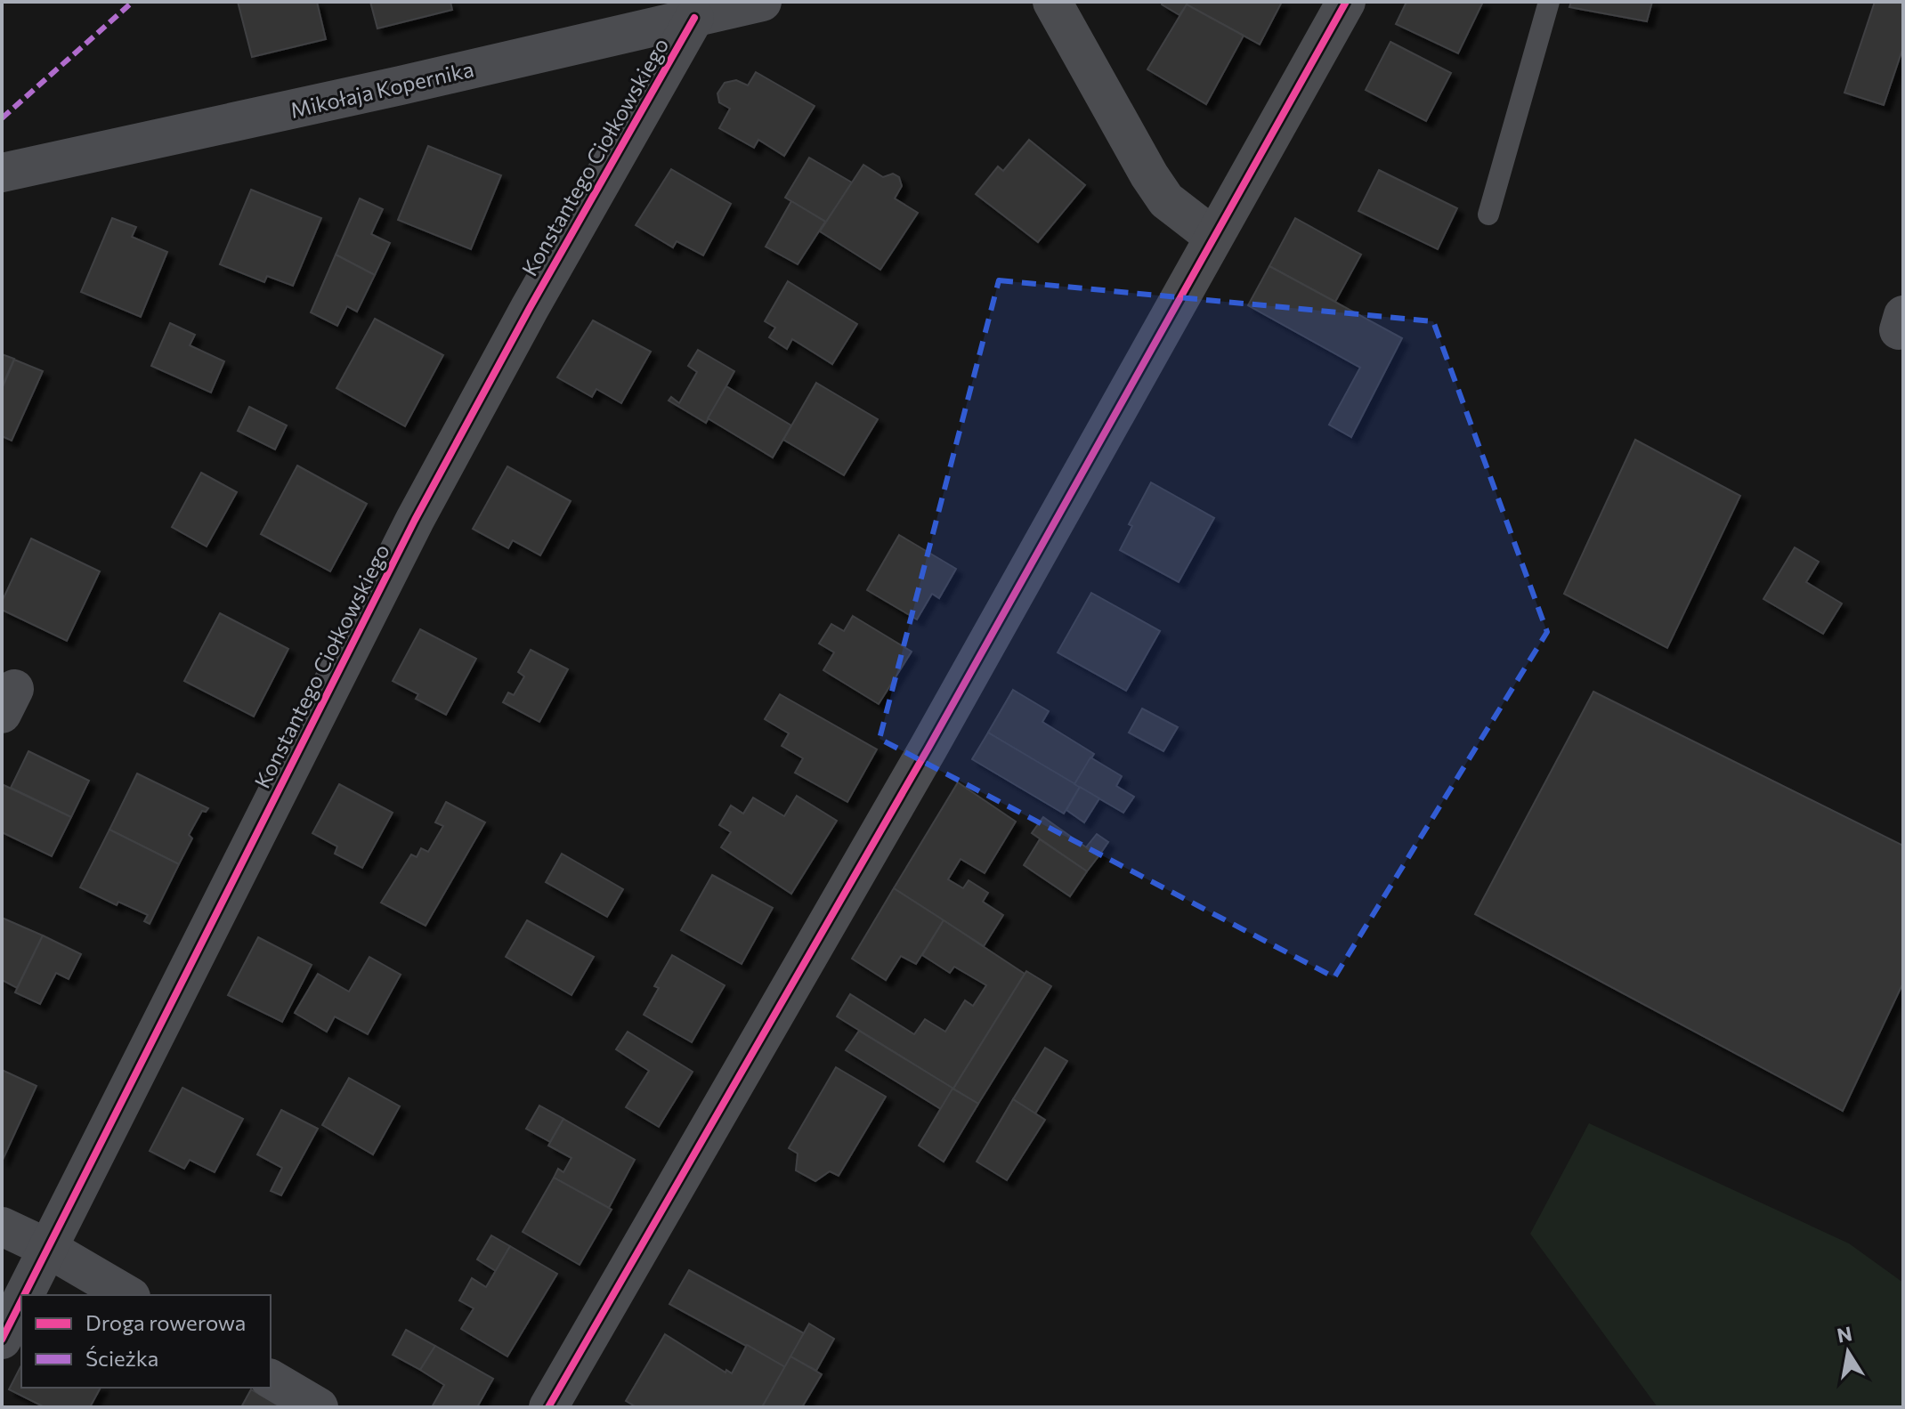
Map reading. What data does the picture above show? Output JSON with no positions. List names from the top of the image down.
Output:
{
  "streets": {
    "street": ["Mikołaja Kopernika", "Konstantego Ciołkowskiego"]
  },
  "crossings": [
    ["Mikołaja Kopernika", "Konstantego Ciołkowskiego"]
  ],
  "legend": ["Droga rowerowa", "Ścieżka"],
  "north": "top"
}
